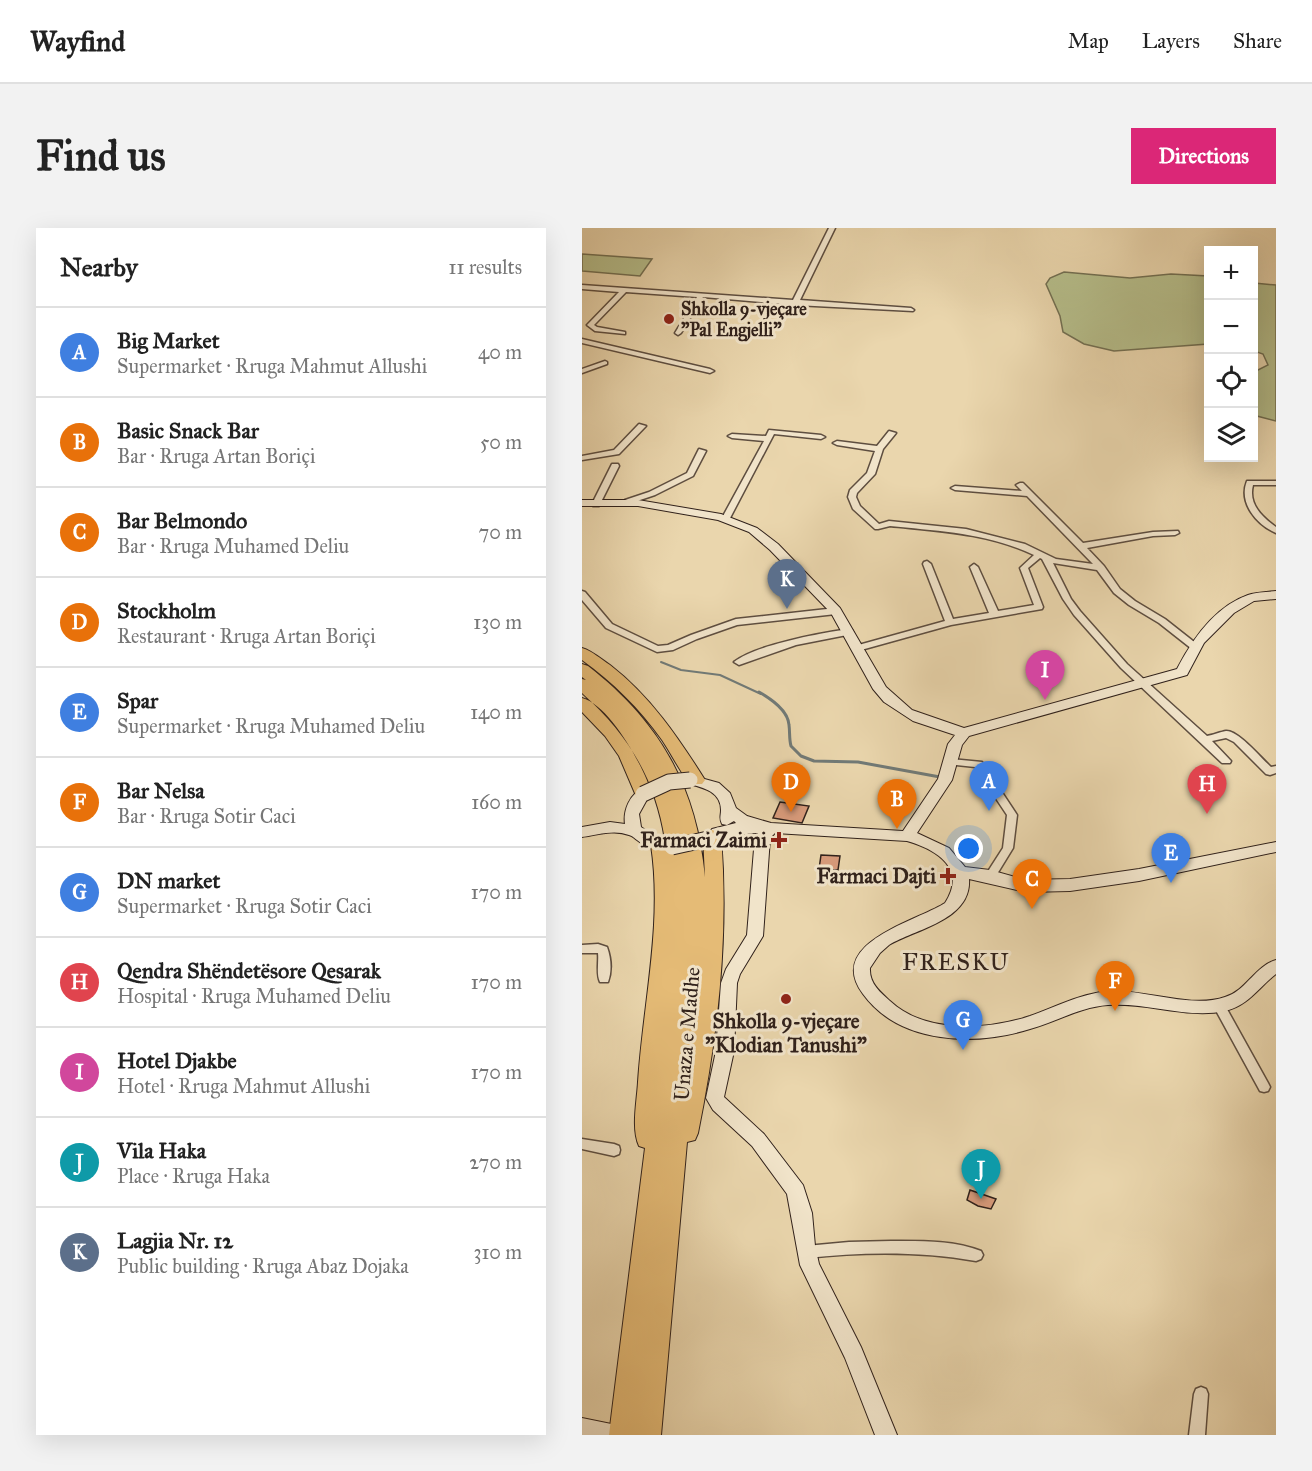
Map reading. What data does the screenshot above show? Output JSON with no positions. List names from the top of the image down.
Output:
{
  "streets": {
    "highway": ["Unaza e Madhe"]
  },
  "districts": ["FRESKU"],
  "places": {
    "other": ["Shkolla 9-vjeçare \"Pal Engjelli\"", "Shkolla 9-vjeçare \"Klodian Tanushi\""],
    "health": ["Farmaci Zaimi", "Farmaci Dajti"]
  },
  "page": {
    "header": "Wayfind",
    "nav": ["Map", "Layers", "Share"],
    "buttons": "Directions",
    "title": "Find us",
    "heading": ["Nearby", "11 results"],
    "map_buttons": ["+", "−"],
    "list": [
      {
        "mark": "A",
        "name": "Big Market",
        "note": "Supermarket · Rruga Mahmut Allushi",
        "value": "40 m"
      },
      {
        "mark": "B",
        "name": "Basic Snack Bar",
        "note": "Bar · Rruga Artan Boriçi",
        "value": "50 m"
      },
      {
        "mark": "C",
        "name": "Bar Belmondo",
        "note": "Bar · Rruga Muhamed Deliu",
        "value": "70 m"
      },
      {
        "mark": "D",
        "name": "Stockholm",
        "note": "Restaurant · Rruga Artan Boriçi",
        "value": "130 m"
      },
      {
        "mark": "E",
        "name": "Spar",
        "note": "Supermarket · Rruga Muhamed Deliu",
        "value": "140 m"
      },
      {
        "mark": "F",
        "name": "Bar Nelsa",
        "note": "Bar · Rruga Sotir Caci",
        "value": "160 m"
      },
      {
        "mark": "G",
        "name": "DN market",
        "note": "Supermarket · Rruga Sotir Caci",
        "value": "170 m"
      },
      {
        "mark": "H",
        "name": "Qendra Shëndetësore Qesarak",
        "note": "Hospital · Rruga Muhamed Deliu",
        "value": "170 m"
      },
      {
        "mark": "I",
        "name": "Hotel Djakbe",
        "note": "Hotel · Rruga Mahmut Allushi",
        "value": "170 m"
      },
      {
        "mark": "J",
        "name": "Vila Haka",
        "note": "Place · Rruga Haka",
        "value": "270 m"
      },
      {
        "mark": "K",
        "name": "Lagjia Nr. 12",
        "note": "Public building · Rruga Abaz Dojaka",
        "value": "310 m"
      }
    ],
    "pins": [
      "K",
      "I",
      "A",
      "D",
      "H",
      "B",
      "E",
      "C",
      "F",
      "G",
      "J"
    ]
  }
}
